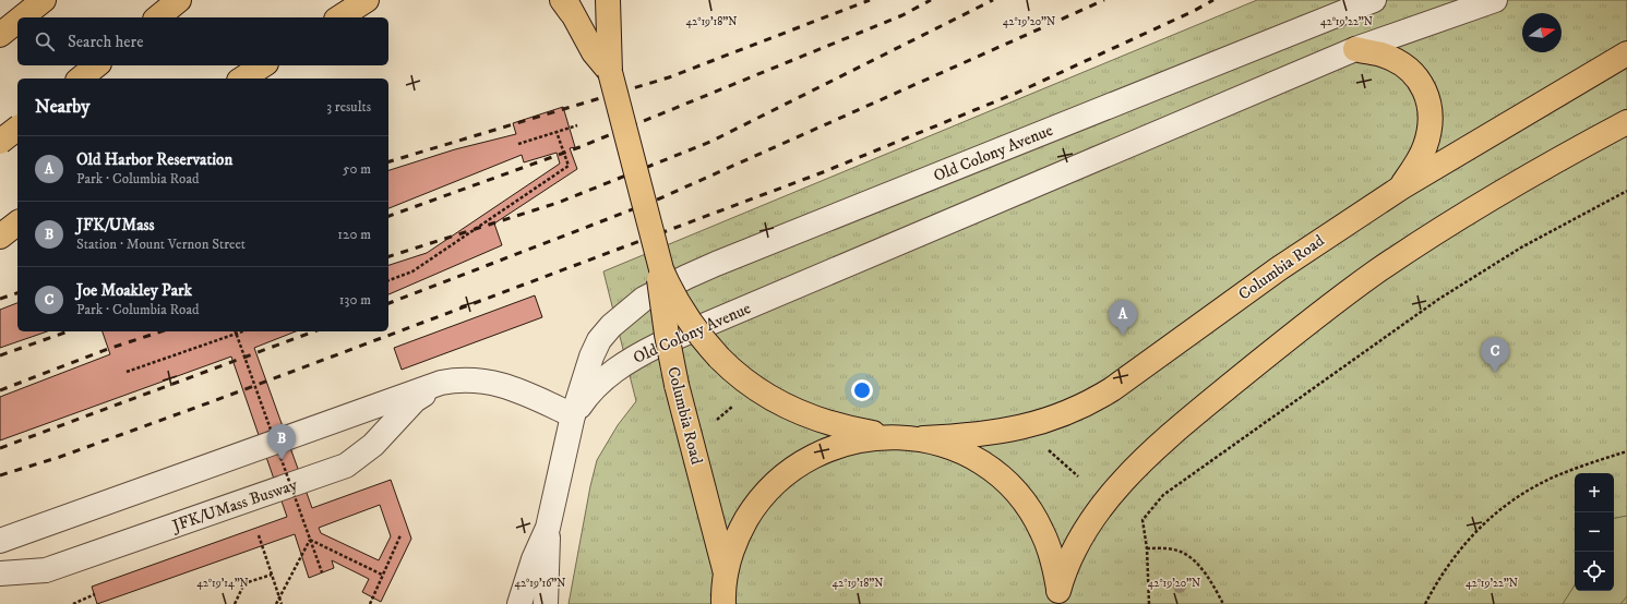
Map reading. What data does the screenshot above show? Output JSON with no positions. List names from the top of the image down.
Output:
{
  "streets": {
    "main road": ["Columbia Road"],
    "street": ["Old Colony Avenue", "JFK/UMass Busway"]
  },
  "crossings": [
    ["Old Colony Avenue", "JFK/UMass Busway"]
  ],
  "north": "right",
  "page": {
    "search": "Search here",
    "heading": ["Nearby", "3 results"],
    "list": [
      {
        "mark": "A",
        "name": "Old Harbor Reservation",
        "note": "Park · Columbia Road",
        "value": "50 m"
      },
      {
        "mark": "B",
        "name": "JFK/UMass",
        "note": "Station · Mount Vernon Street",
        "value": "120 m"
      },
      {
        "mark": "C",
        "name": "Joe Moakley Park",
        "note": "Park · Columbia Road",
        "value": "130 m"
      }
    ],
    "pins": ["A", "C", "B"],
    "map_buttons": ["+", "−"]
  },
  "coordinates": [
    "42°19'18\"N",
    "42°19'20\"N",
    "42°19'22\"N",
    "42°19'14\"N",
    "42°19'16\"N"
  ]
}
